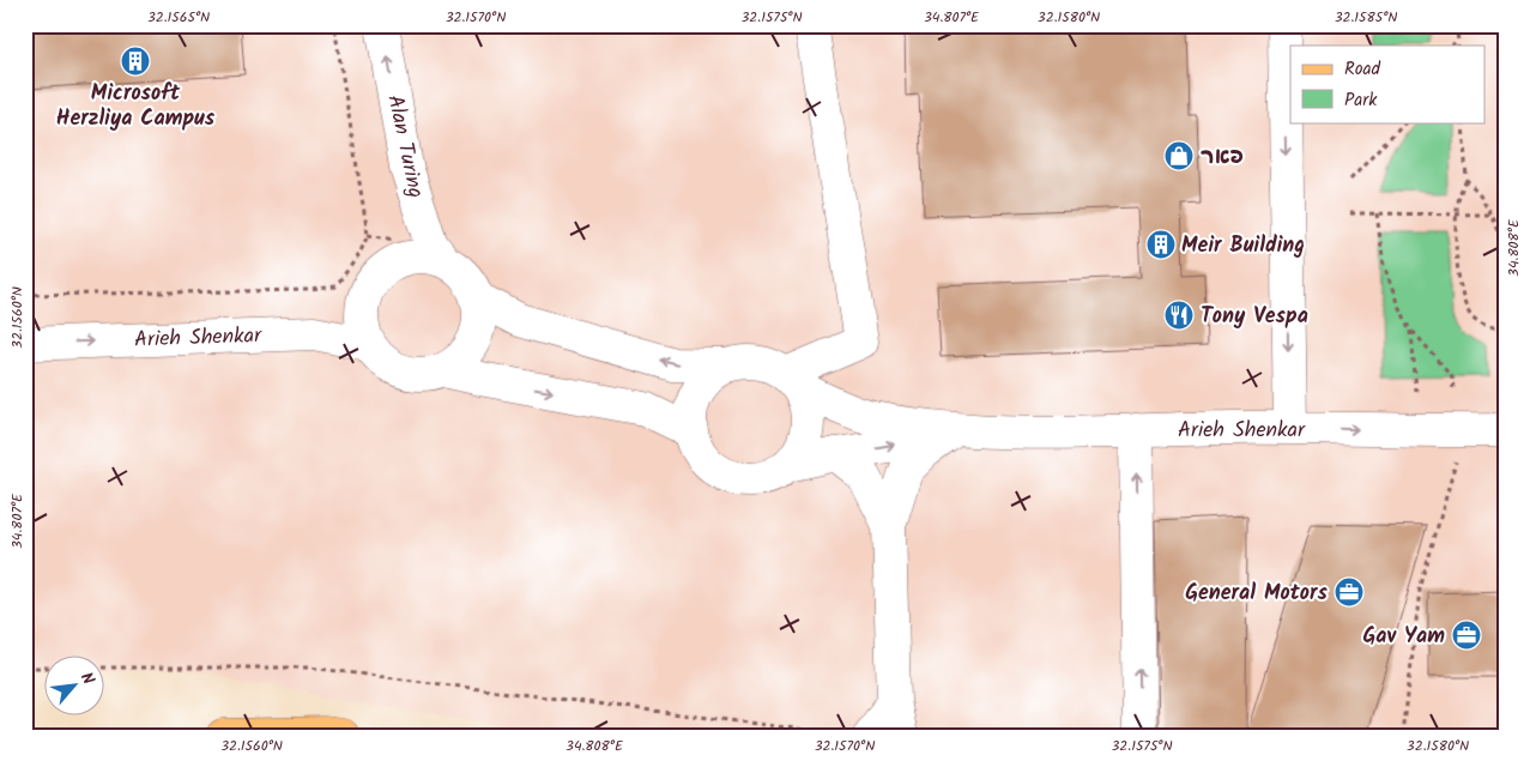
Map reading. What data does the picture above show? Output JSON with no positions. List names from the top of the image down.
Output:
{
  "streets": {
    "street": ["Alan Turing", "Arieh Shenkar"]
  },
  "crossings": [
    ["Alan Turing", "Arieh Shenkar"]
  ],
  "one_way": ["Alan Turing", "Arieh Shenkar"],
  "places": {
    "building": ["Microsoft Herzliya Campus", "Meir Building"],
    "shop": ["פאר"],
    "restaurant": ["Tony Vespa"],
    "office": ["General Motors", "Gav Yam"]
  },
  "legend": ["Road", "Park"],
  "north": "top right",
  "coordinates": [
    "32.1565°N",
    "32.1570°N",
    "32.1575°N",
    "34.807°E",
    "32.1580°N",
    "32.1585°N",
    "34.808°E",
    "32.1560°N"
  ]
}
